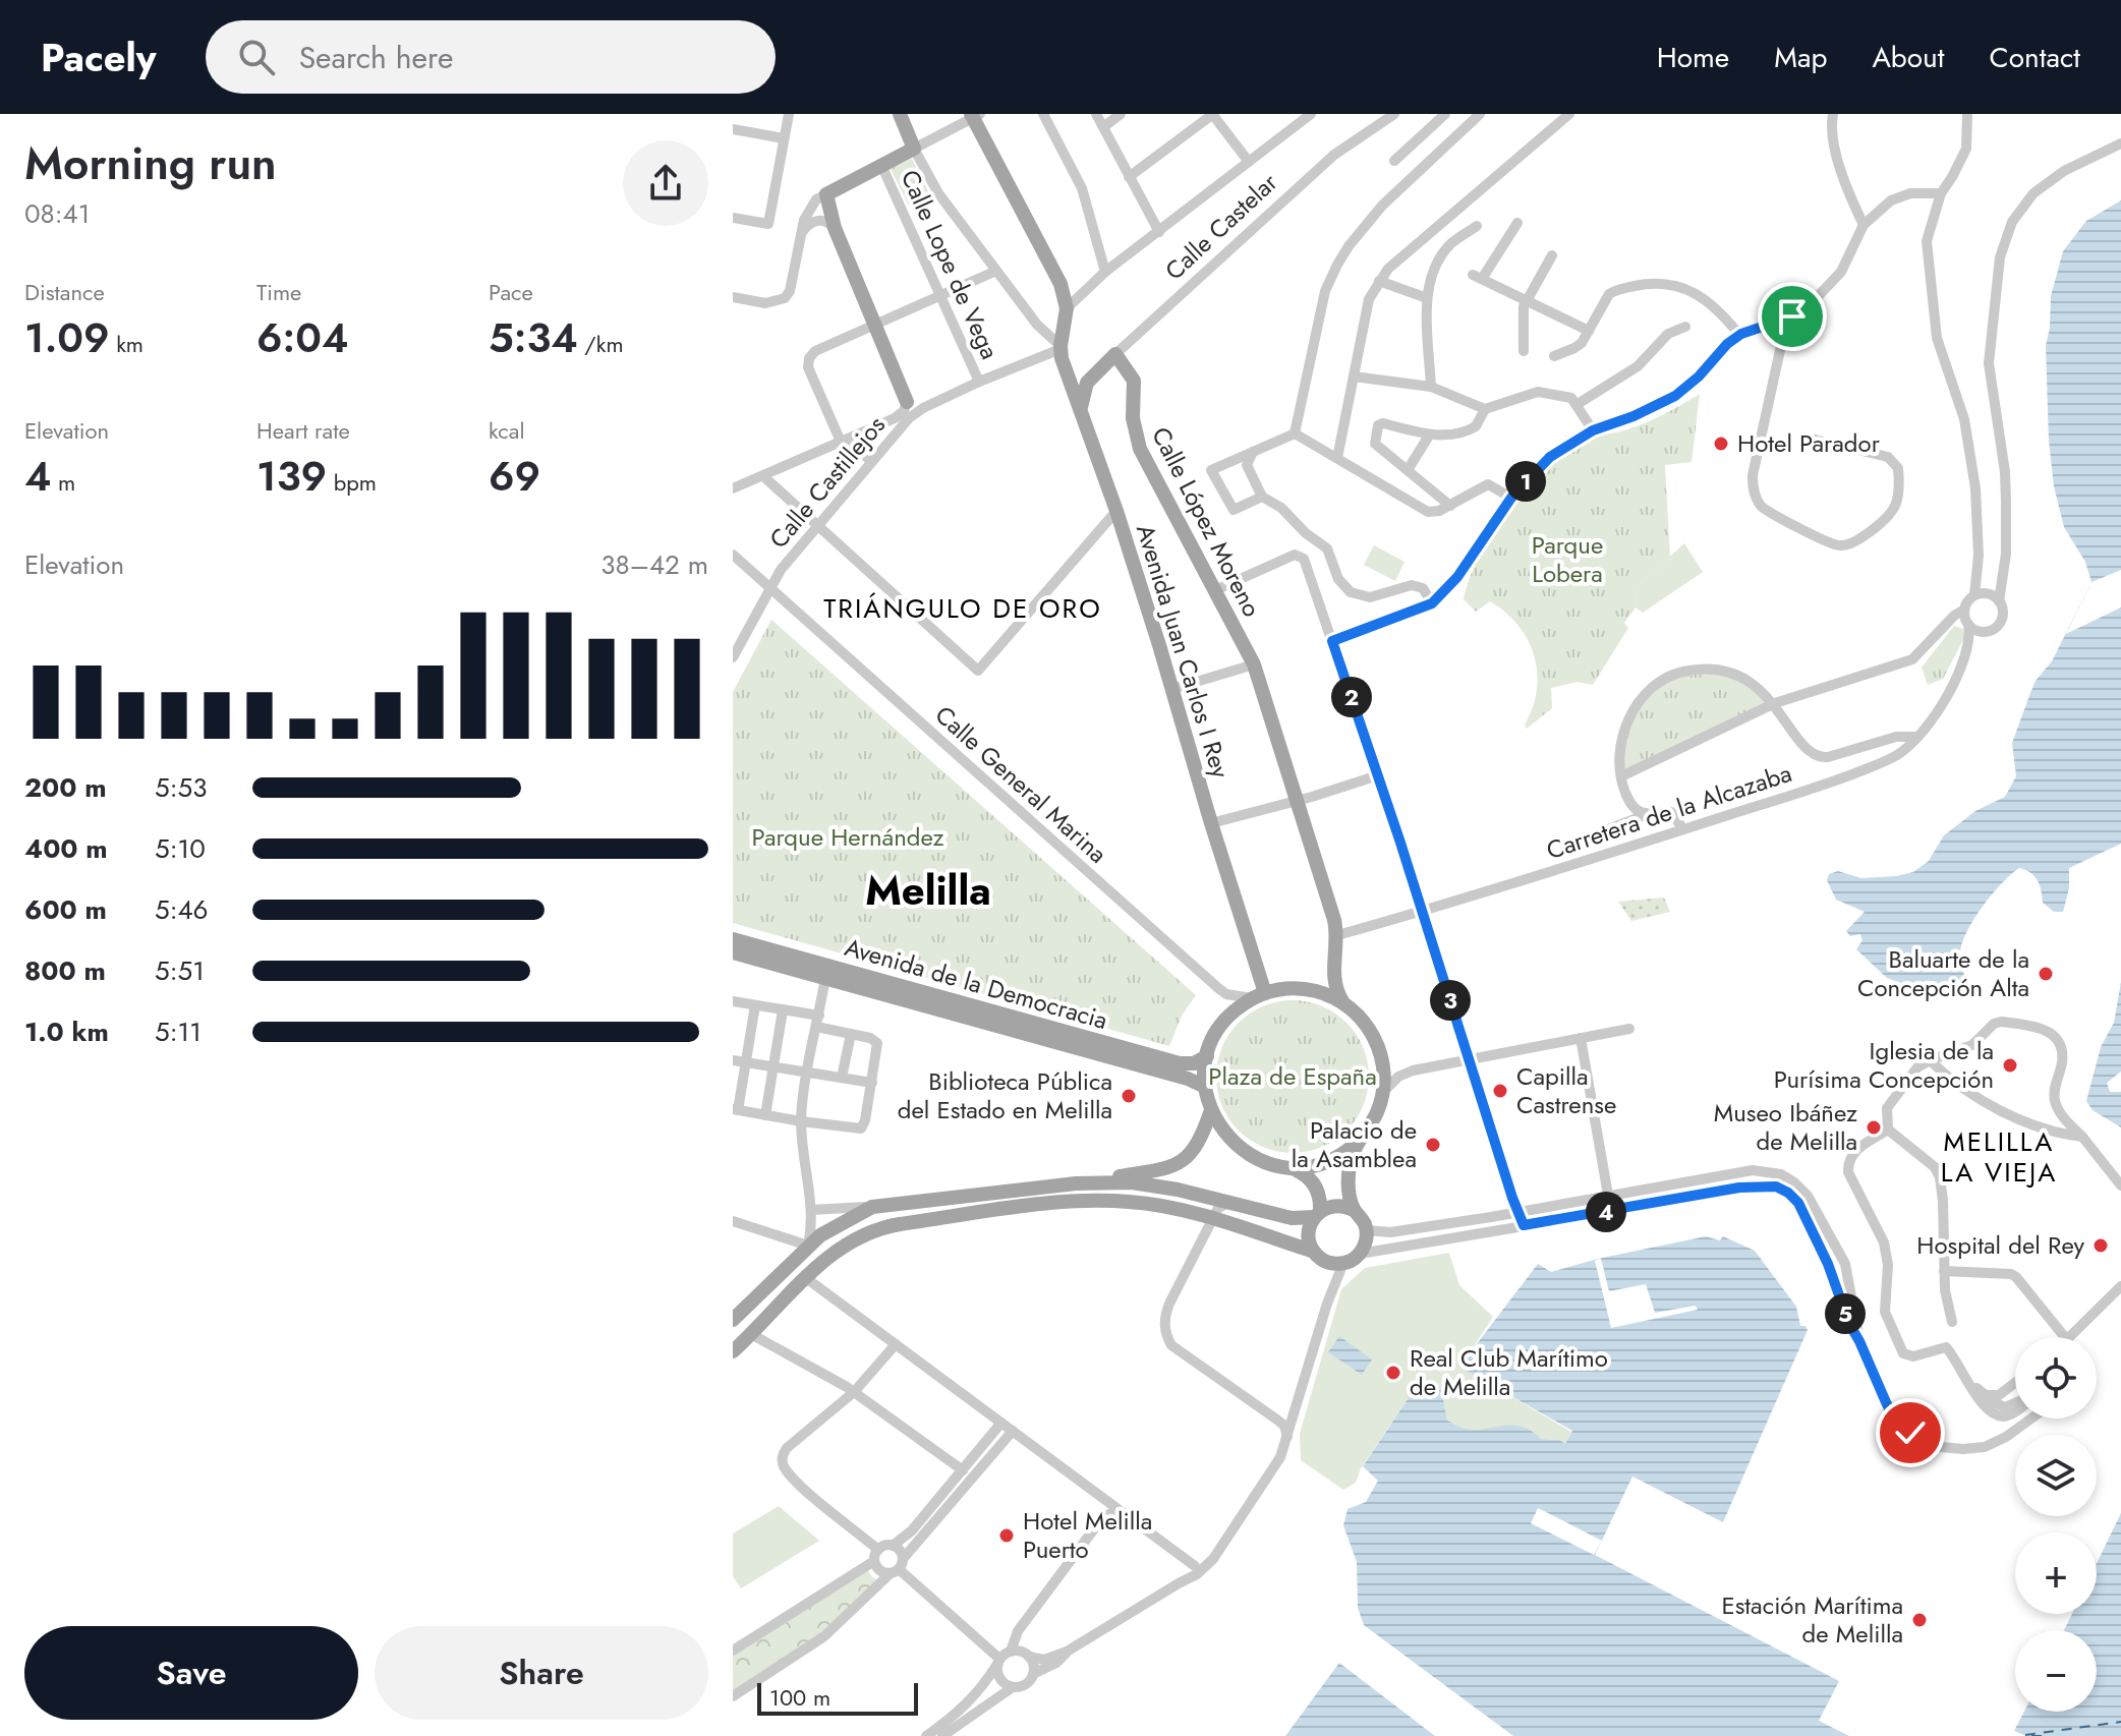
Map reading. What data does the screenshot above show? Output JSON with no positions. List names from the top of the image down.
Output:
{
  "streets": {
    "main road": [
      "Calle Castelar",
      "Calle López Moreno",
      "Avenida Juan Carlos I Rey",
      "Avenida de la Democracia"
    ],
    "street": [
      "Calle Lope de Vega",
      "Calle Castillejos",
      "Calle General Marina",
      "Carretera de la Alcazaba"
    ]
  },
  "crossings": [
    ["Calle Castelar", "Calle López Moreno"],
    ["Calle Lope de Vega", "Calle Castillejos"],
    ["Calle Castillejos", "Avenida Juan Carlos I Rey"],
    ["Calle Castillejos", "Calle General Marina"],
    ["Calle López Moreno", "Carretera de la Alcazaba"],
    ["Avenida Juan Carlos I Rey", "Calle General Marina"],
    ["Avenida Juan Carlos I Rey", "Avenida de la Democracia"],
    ["Calle General Marina", "Avenida de la Democracia"]
  ],
  "districts": ["TRIÁNGULO DE ORO", "Melilla", "MELILLA LA VIEJA"],
  "parks": ["Parque Lobera", "Parque Hernández", "Plaza de España"],
  "places": [
    "Hotel Parador",
    "Baluarte de la Concepción Alta",
    "Iglesia de la Purísima Concepción",
    "Capilla Castrense",
    "Biblioteca Pública del Estado en Melilla",
    "Museo Ibáñez de Melilla",
    "Palacio de la Asamblea",
    "Hospital del Rey",
    "Real Club Marítimo de Melilla",
    "Hotel Melilla Puerto",
    "Estación Marítima de Melilla"
  ],
  "scale_bar": "100 m",
  "page": {
    "header": "Pacely",
    "search": "Search here",
    "nav": [
      "Home",
      "Map",
      "About",
      "Contact"
    ],
    "heading": ["Morning run", "08:41"],
    "stats": [
      ["Distance", "1.09 km"],
      ["Time", "6:04"],
      ["Pace", "5:34 /km"],
      ["Elevation", "4 m"],
      ["Heart rate", "139 bpm"],
      ["kcal", "69"]
    ],
    "pins": [
      "1",
      "2",
      "3",
      "4",
      "5"
    ],
    "chart": ["Elevation", "38–42 m"],
    "list": [
      {
        "name": "200 m",
        "note": "5:53"
      },
      {
        "name": "400 m",
        "note": "5:10"
      },
      {
        "name": "600 m",
        "note": "5:46"
      },
      {
        "name": "800 m",
        "note": "5:51"
      },
      {
        "name": "1.0 km",
        "note": "5:11"
      }
    ],
    "map_buttons": ["+", "−"],
    "buttons": ["Save", "Share"],
    "scale": "100 m"
  }
}
